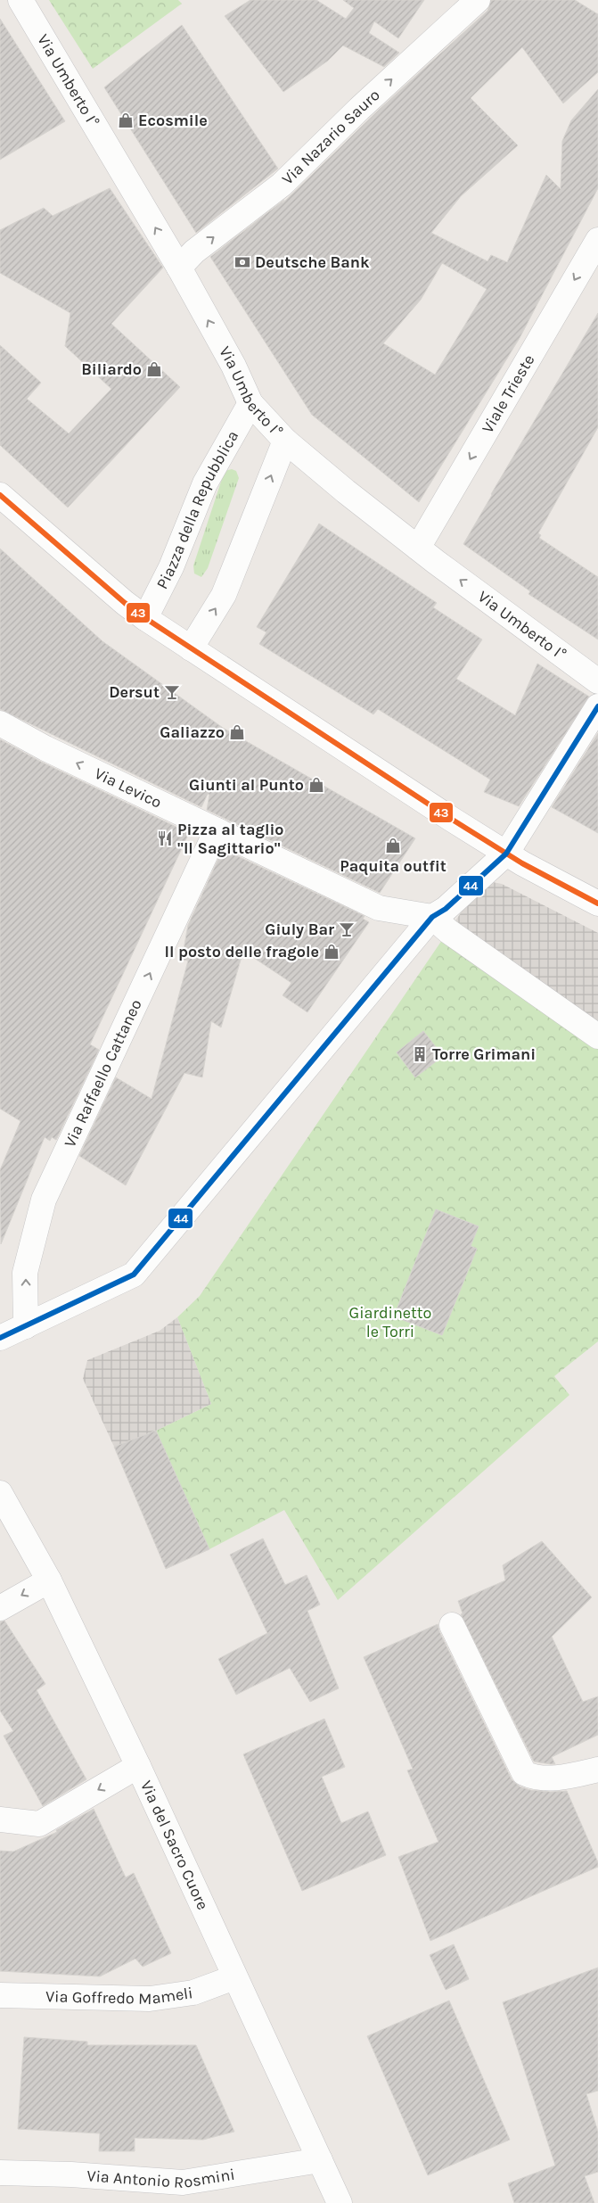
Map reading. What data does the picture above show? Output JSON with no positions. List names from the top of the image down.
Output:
{
  "streets": {
    "street": [
      "Via Umberto I°",
      "Via Nazario Sauro",
      "Viale Trieste",
      "Piazza della Repubblica",
      "Via Levico",
      "Via Raffaello Cattaneo",
      "Via del Sacro Cuore",
      "Via Goffredo Mameli",
      "Via Antonio Rosmini"
    ]
  },
  "crossings": [
    ["Via Umberto I°", "Via Nazario Sauro"],
    ["Via Umberto I°", "Viale Trieste"],
    ["Via Umberto I°", "Piazza della Repubblica"],
    ["Via Levico", "Via Raffaello Cattaneo"],
    ["Via del Sacro Cuore", "Via Goffredo Mameli"],
    ["Via del Sacro Cuore", "Via Antonio Rosmini"]
  ],
  "one_way": ["Via Nazario Sauro", "Viale Trieste"],
  "parks": ["Giardinetto le Torri"],
  "places": {
    "shop": [
      "Ecosmile",
      "Biliardo",
      "Galiazzo",
      "Giunti al Punto",
      "Paquita outfit",
      "Il posto delle fragole"
    ],
    "bank": ["Deutsche Bank"],
    "bar": ["Dersut", "Giuly Bar"],
    "restaurant": ["Pizza al taglio \"Il Sagittario\""],
    "building": ["Torre Grimani"]
  },
  "lines": ["transit line 43", "transit line 44"]
}
